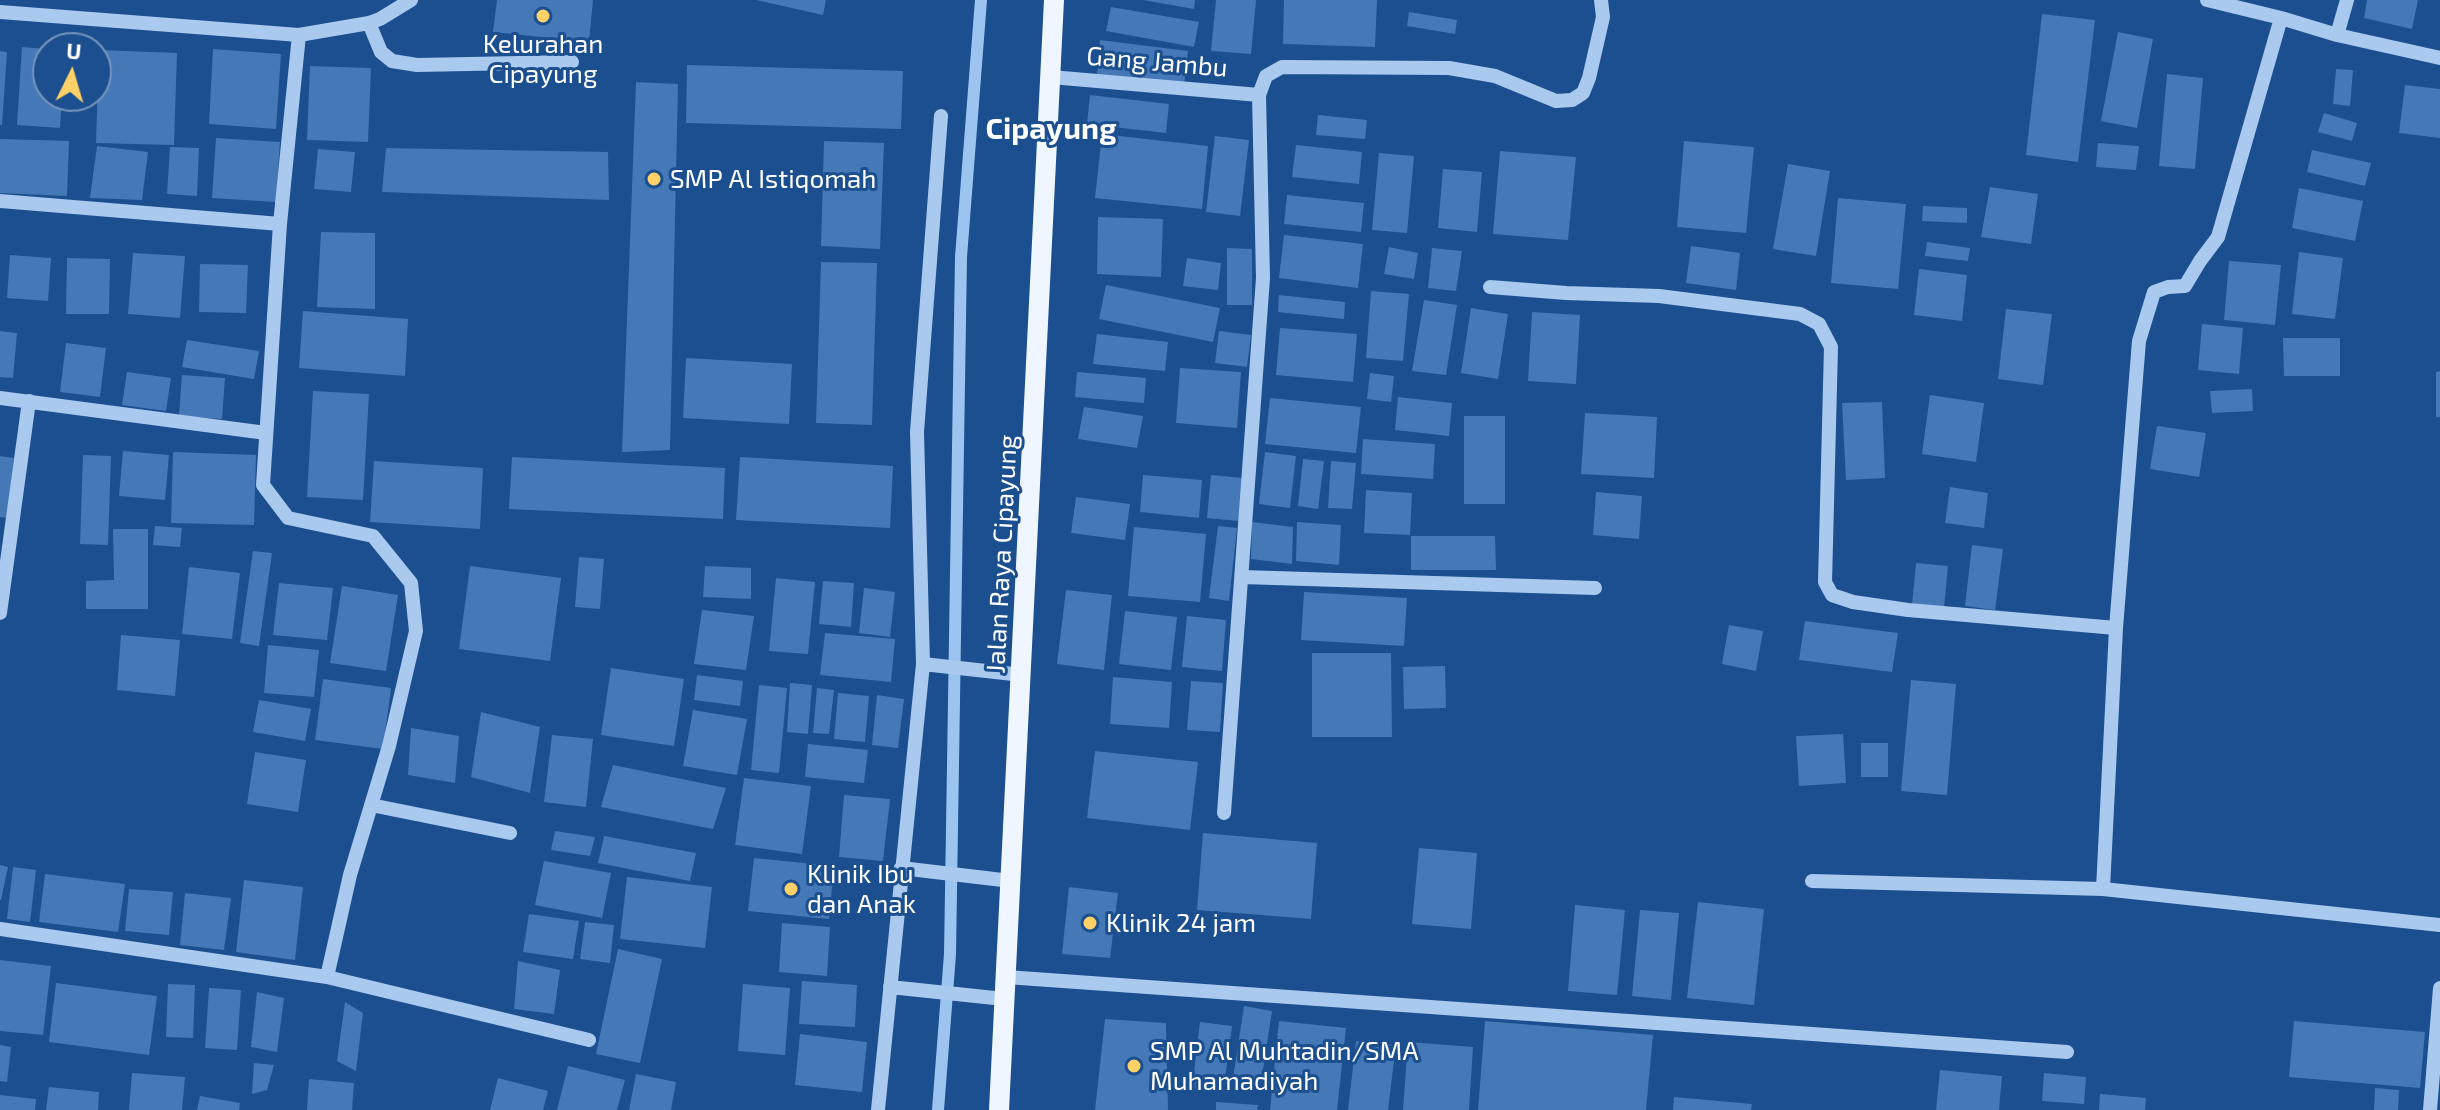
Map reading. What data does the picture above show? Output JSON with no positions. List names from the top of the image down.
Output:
{
  "streets": {
    "main road": ["Jalan Raya Cipayung"],
    "street": ["Gang Jambu"]
  },
  "crossings": [
    ["Gang Jambu", "Jalan Raya Cipayung"]
  ],
  "districts": ["Cipayung"],
  "places": [
    "Kelurahan Cipayung",
    "SMP Al Istiqomah",
    "Klinik Ibu dan Anak",
    "Klinik 24 jam",
    "SMP Al Muhtadin/SMA Muhamadiyah"
  ],
  "north": "top"
}
